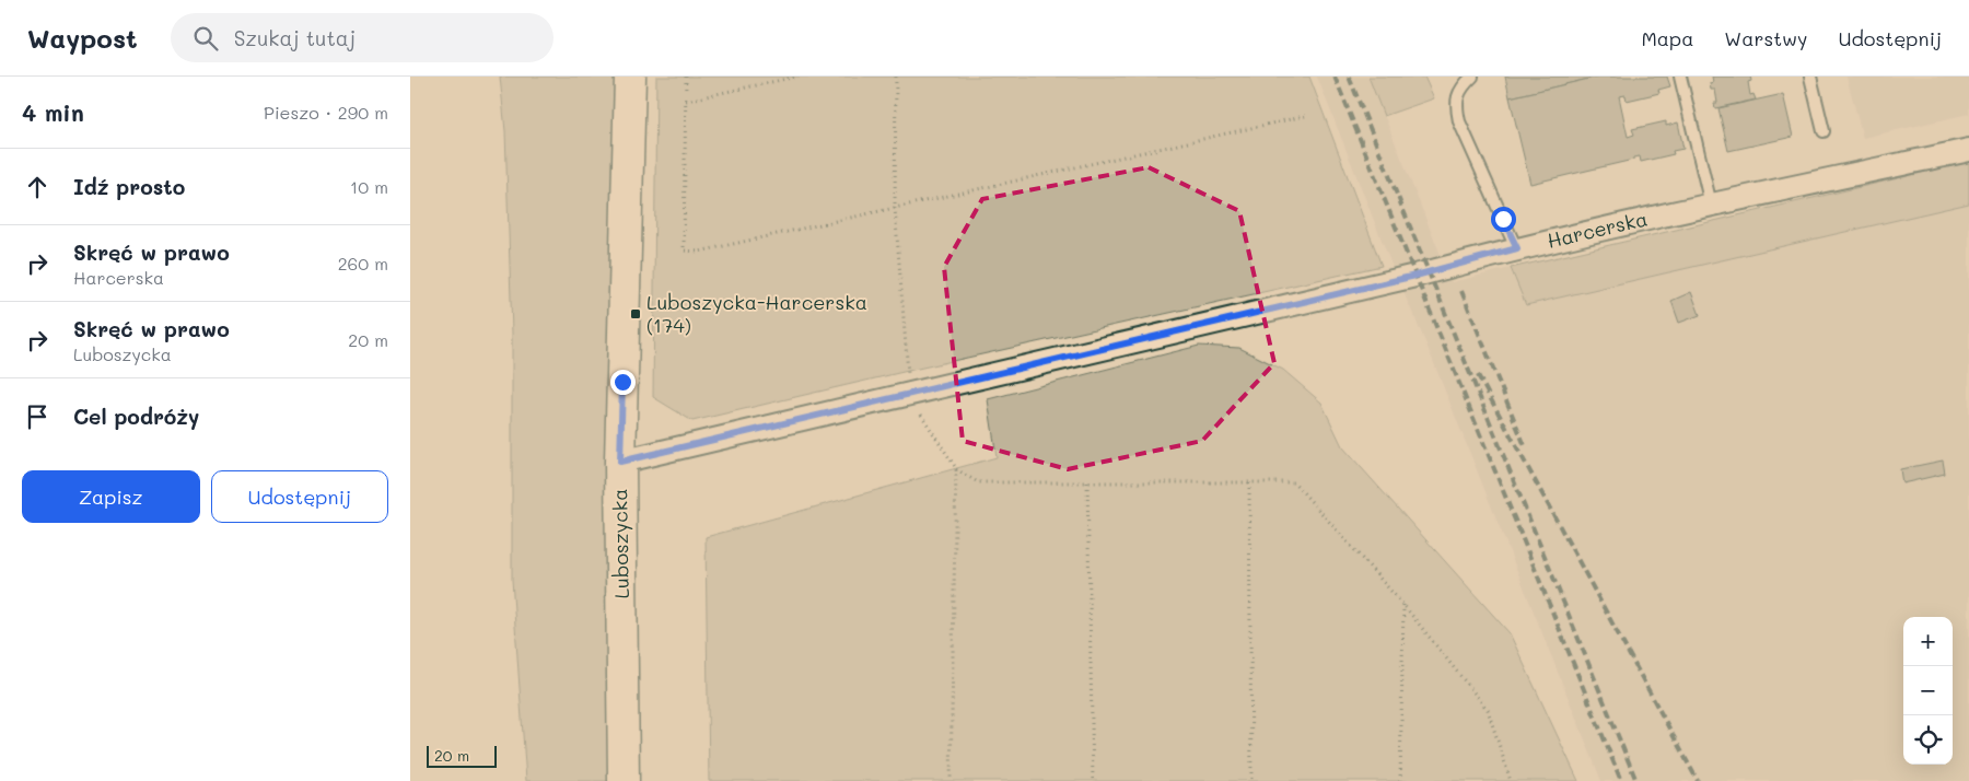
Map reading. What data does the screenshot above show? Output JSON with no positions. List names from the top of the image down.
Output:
{
  "streets": {
    "street": ["Harcerska", "Luboszycka"]
  },
  "crossings": [
    ["Harcerska", "Luboszycka"]
  ],
  "places": {
    "transit": ["Luboszycka-Harcerska (174)"]
  },
  "scale_bar": "20 m",
  "page": {
    "header": "Waypost",
    "search": "Szukaj tutaj",
    "nav": ["Mapa", "Warstwy", "Udostępnij"],
    "heading": ["4 min", "Pieszo · 290 m"],
    "list": [
      ["Idź prosto", "10 m"],
      ["Skręć w prawo", "Harcerska", "260 m"],
      ["Skręć w prawo", "Luboszycka", "20 m"],
      "Cel podróży"
    ],
    "buttons": ["Zapisz", "Udostępnij"],
    "map_buttons": ["+", "−"],
    "scale": "20 m"
  }
}
